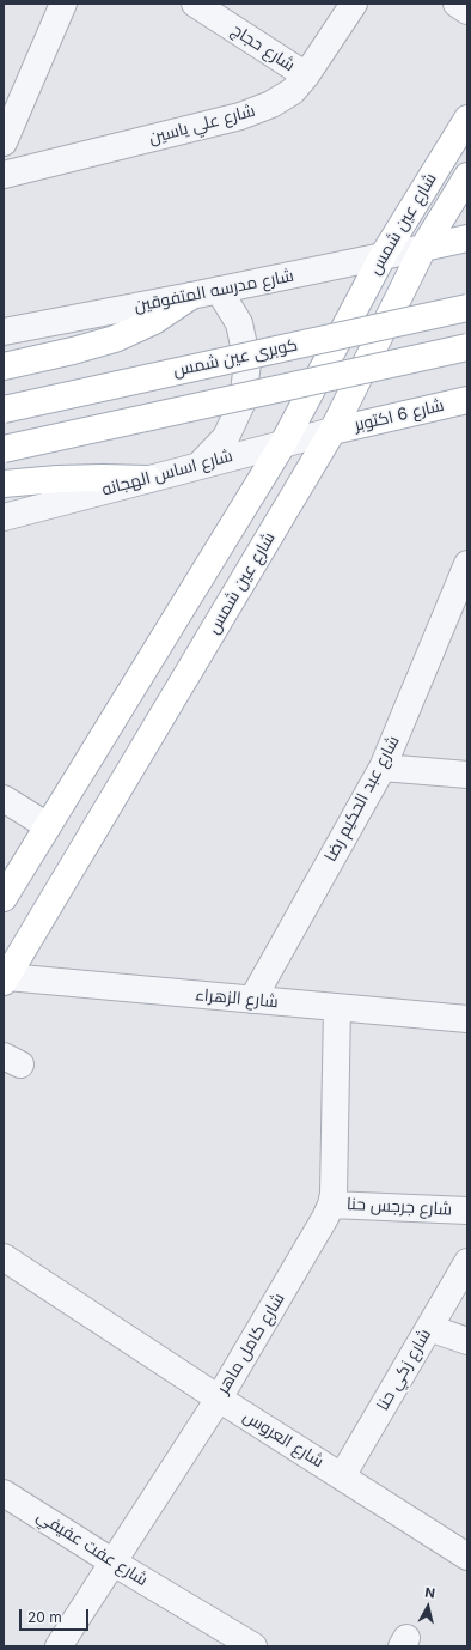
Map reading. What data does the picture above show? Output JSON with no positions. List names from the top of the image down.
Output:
{
  "streets": {
    "main road": ["شارع عين شمس", "كوبرى عين شمس", "شارع 6 اكتوبر"],
    "street": [
      "شارع حجاج",
      "شارع علي ياسين",
      "شارع مدرسه المتفوقين",
      "شارع اساس الهجانه",
      "شارع عبد الحكيم رضا",
      "شارع الزهراء",
      "شارع جرجس حنا",
      "شارع كامل ماهر",
      "شارع زكي حنا",
      "شارع العروس",
      "شارع عفت عفيفي"
    ]
  },
  "crossings": [
    ["شارع حجاج", "شارع علي ياسين"],
    ["شارع عين شمس", "شارع مدرسه المتفوقين"],
    ["شارع عين شمس", "شارع 6 اكتوبر"],
    ["شارع عين شمس", "شارع اساس الهجانه"],
    ["شارع عين شمس", "شارع الزهراء"],
    ["شارع 6 اكتوبر", "شارع اساس الهجانه"],
    ["شارع عبد الحكيم رضا", "شارع الزهراء"],
    ["شارع الزهراء", "شارع كامل ماهر"],
    ["شارع جرجس حنا", "شارع كامل ماهر"],
    ["شارع كامل ماهر", "شارع العروس"],
    ["شارع كامل ماهر", "شارع عفت عفيفي"],
    ["شارع زكي حنا", "شارع العروس"]
  ],
  "scale_bar": "20 m",
  "north": "top"
}
